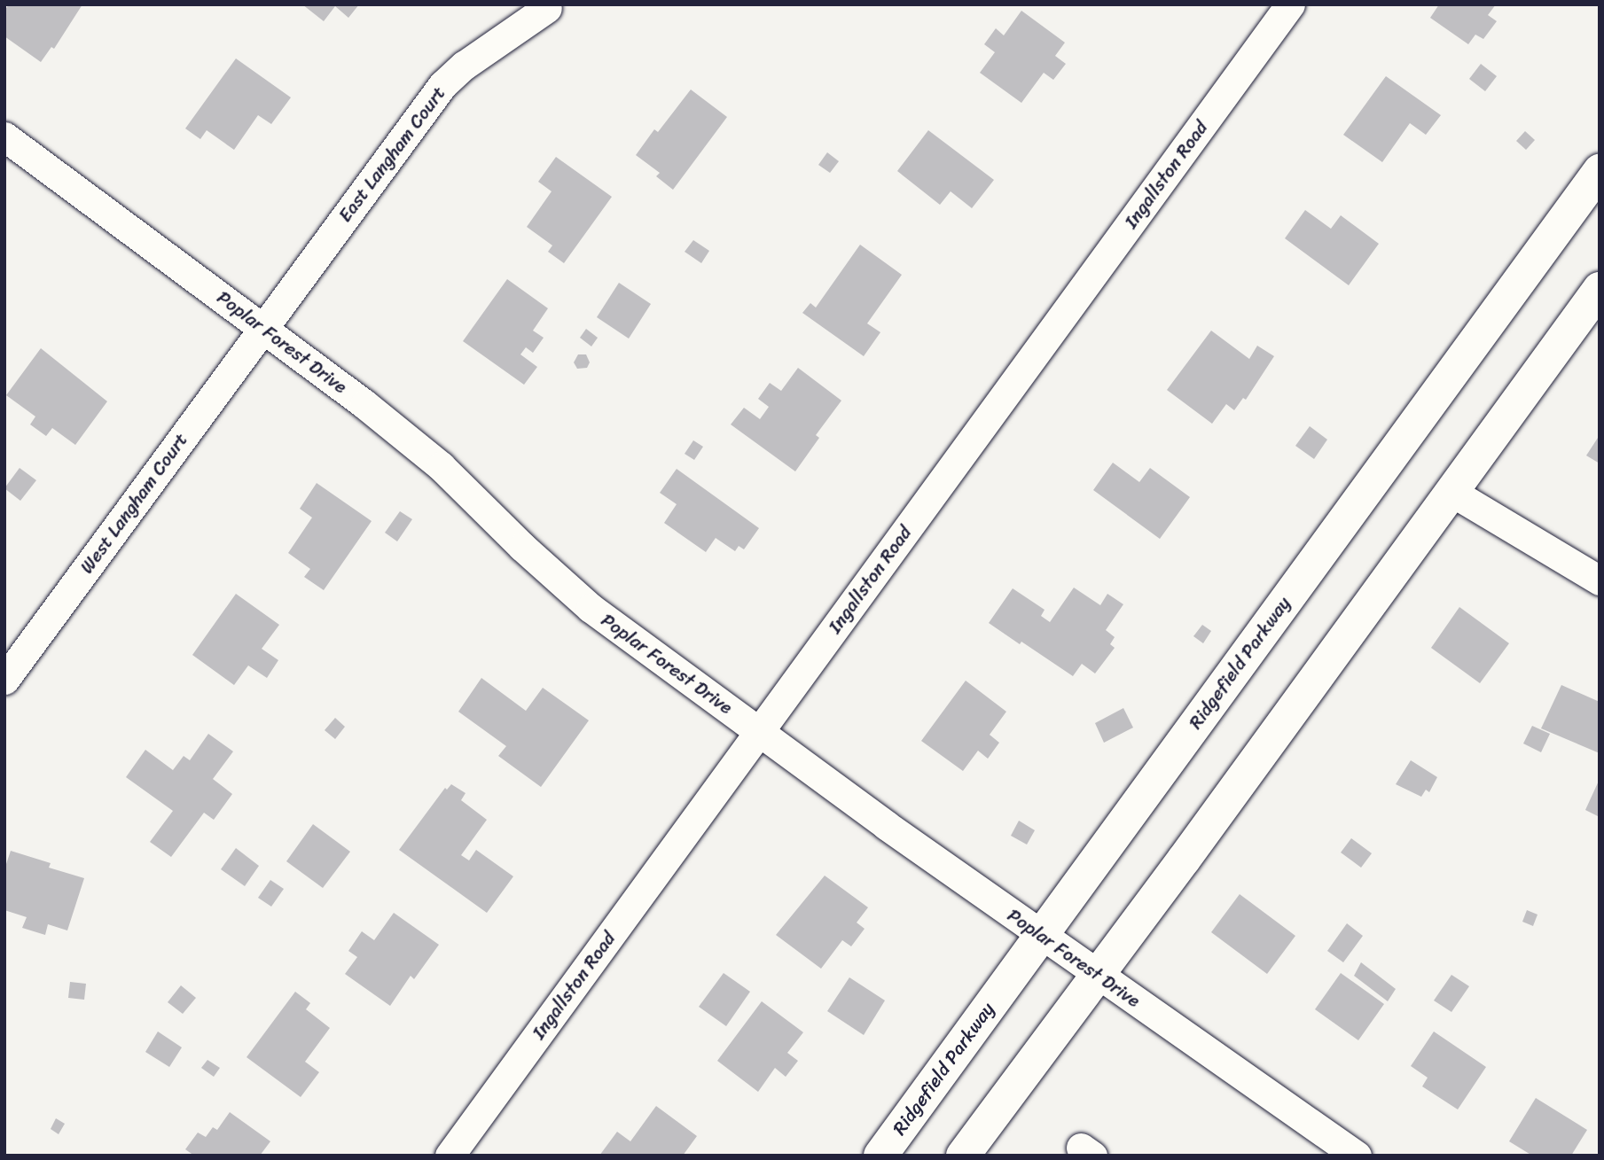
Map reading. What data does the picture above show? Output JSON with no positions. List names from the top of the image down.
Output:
{
  "streets": {
    "main road": ["Ridgefield Parkway"],
    "street": [
      "East Langham Court",
      "Ingallston Road",
      "Poplar Forest Drive",
      "West Langham Court"
    ]
  },
  "crossings": [
    ["East Langham Court", "Poplar Forest Drive"],
    ["East Langham Court", "West Langham Court"],
    ["Ingallston Road", "Poplar Forest Drive"],
    ["Poplar Forest Drive", "West Langham Court"],
    ["Poplar Forest Drive", "Ridgefield Parkway"]
  ]
}
